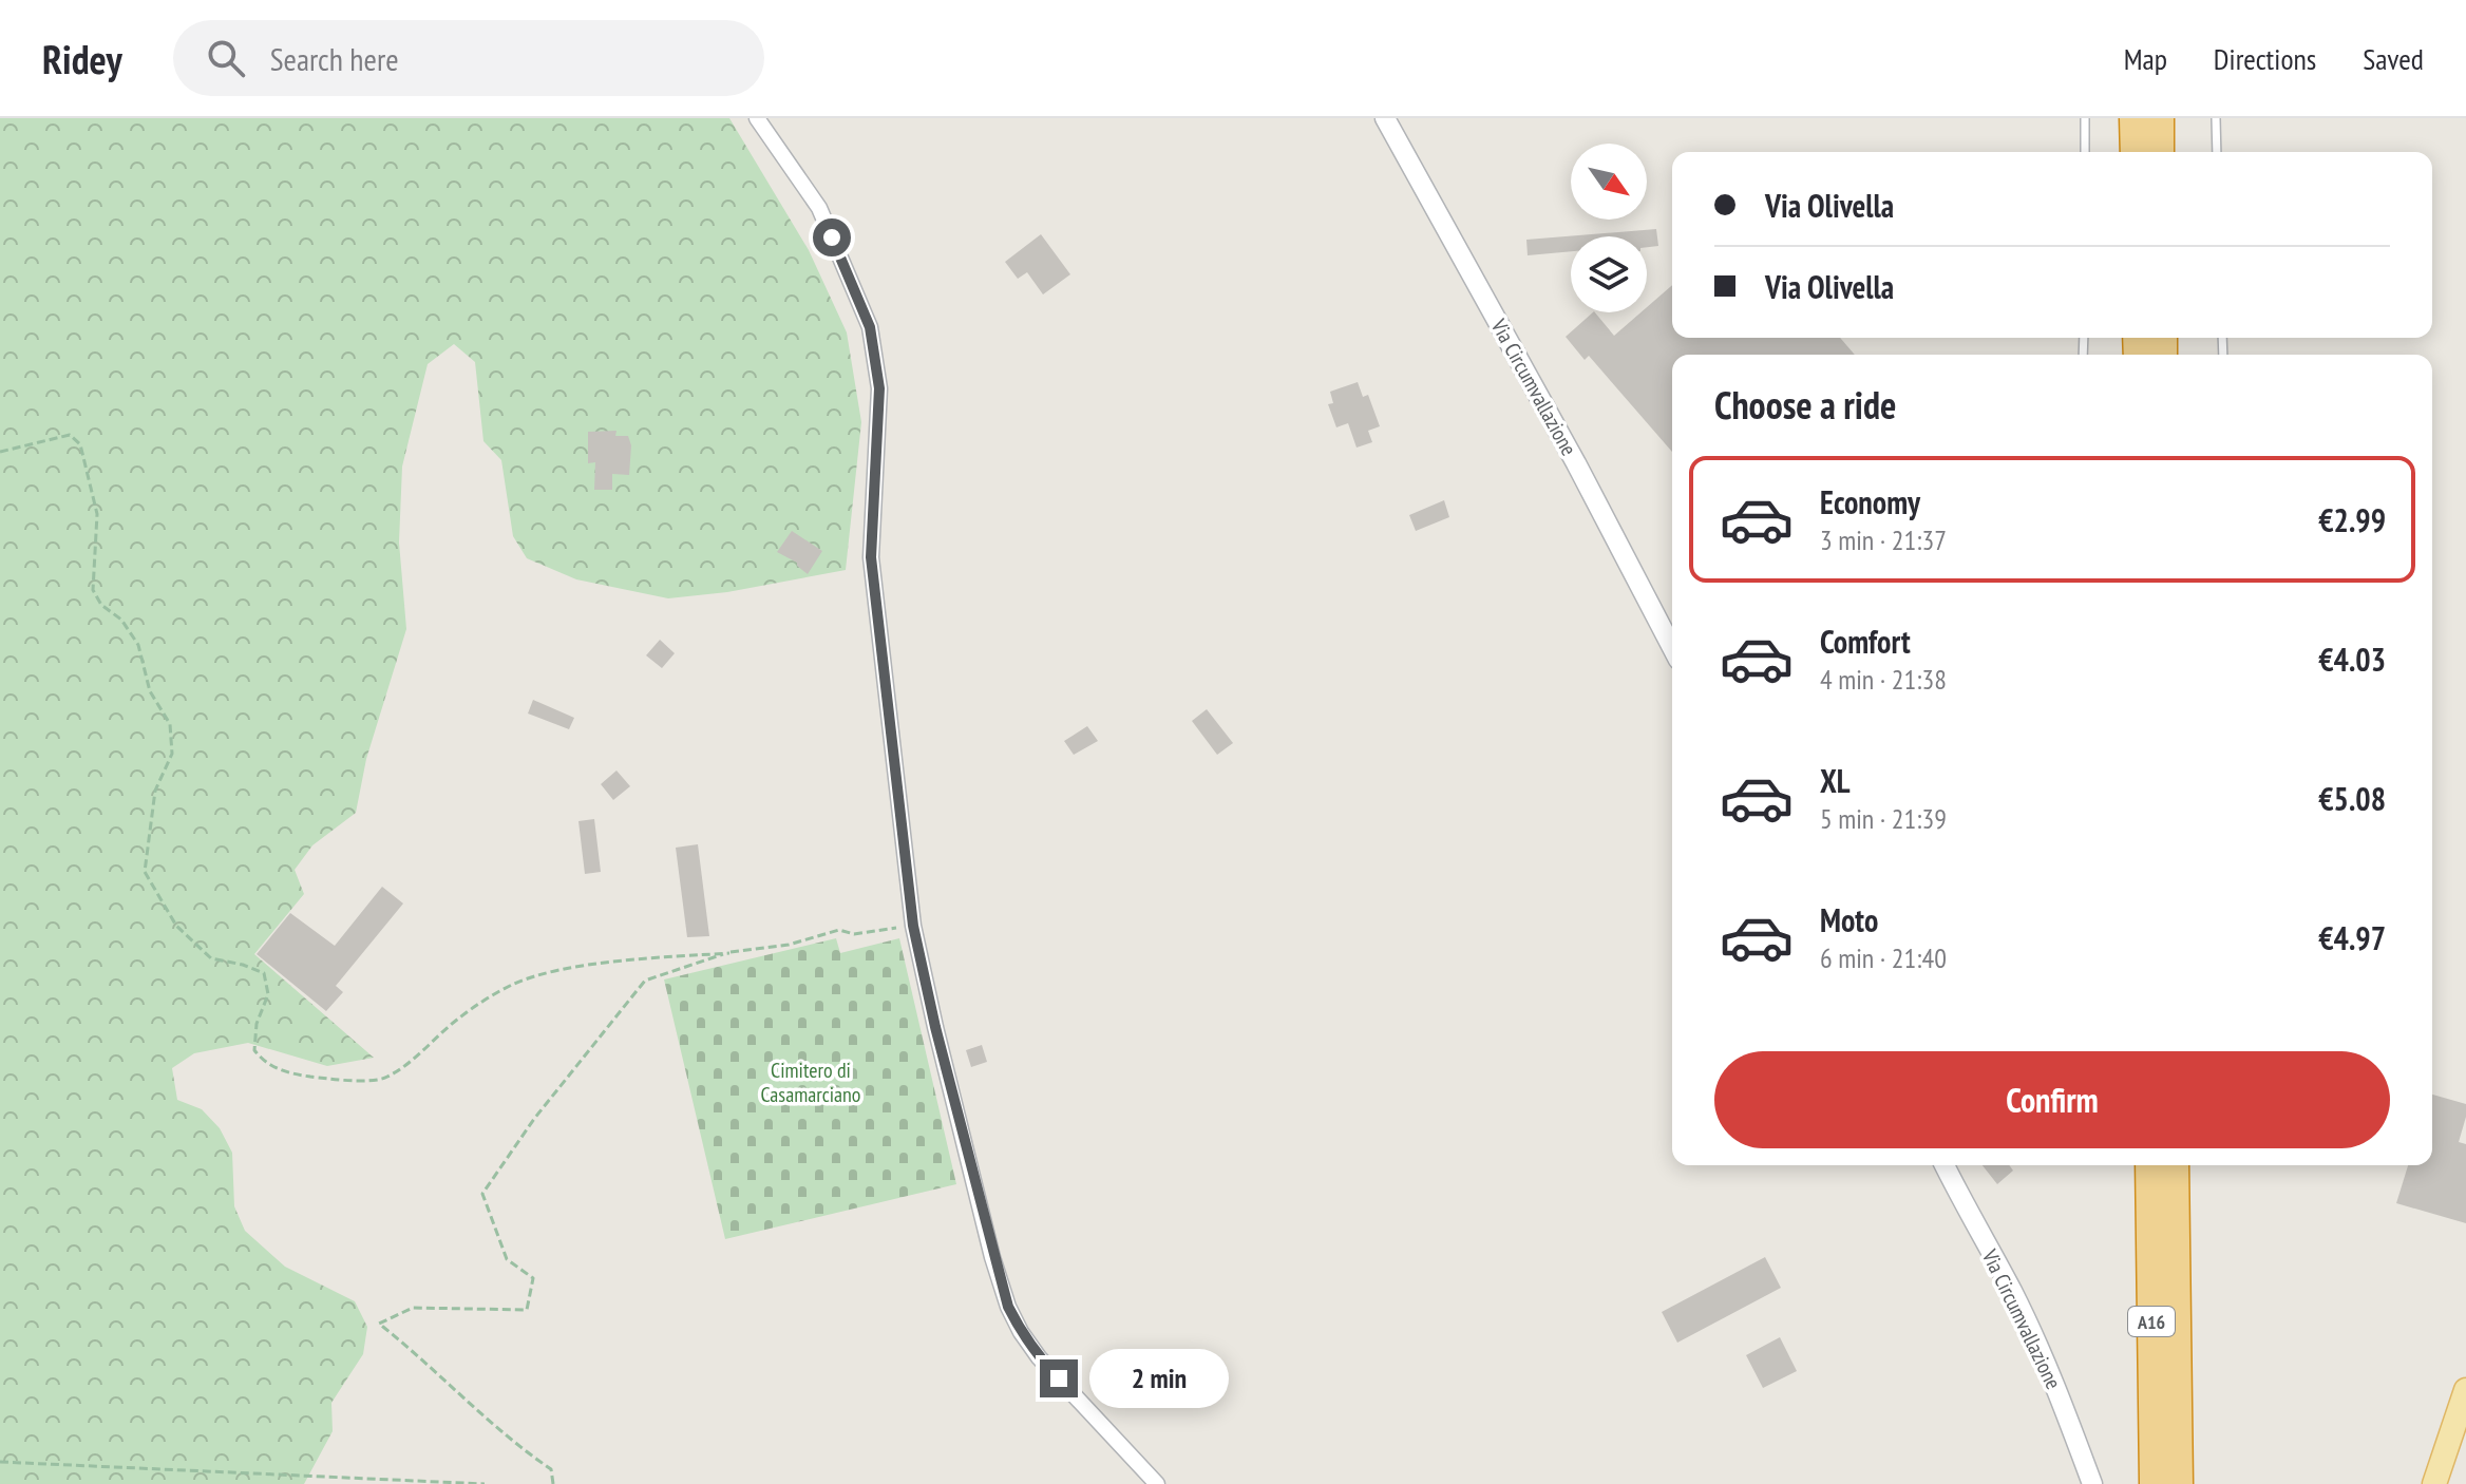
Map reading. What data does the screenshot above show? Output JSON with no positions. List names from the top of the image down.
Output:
{
  "streets": {
    "highway": ["A16"],
    "street": ["Via Circumvallazione"]
  },
  "parks": ["Cimitero di Casamarciano"],
  "north": "bottom right",
  "page": {
    "header": "Ridey",
    "search": "Search here",
    "nav": ["Map", "Directions", "Saved"],
    "banner": ["Via Olivella", "Via Olivella"],
    "heading": "Choose a ride",
    "list": [
      {
        "name": "Economy",
        "note": "3 min · 21:37",
        "value": "€2.99"
      },
      {
        "name": "Comfort",
        "note": "4 min · 21:38",
        "value": "€4.03"
      },
      {
        "name": "XL",
        "note": "5 min · 21:39",
        "value": "€5.08"
      },
      {
        "name": "Moto",
        "note": "6 min · 21:40",
        "value": "€4.97"
      }
    ],
    "buttons": "Confirm",
    "bubble": "2 min"
  }
}
